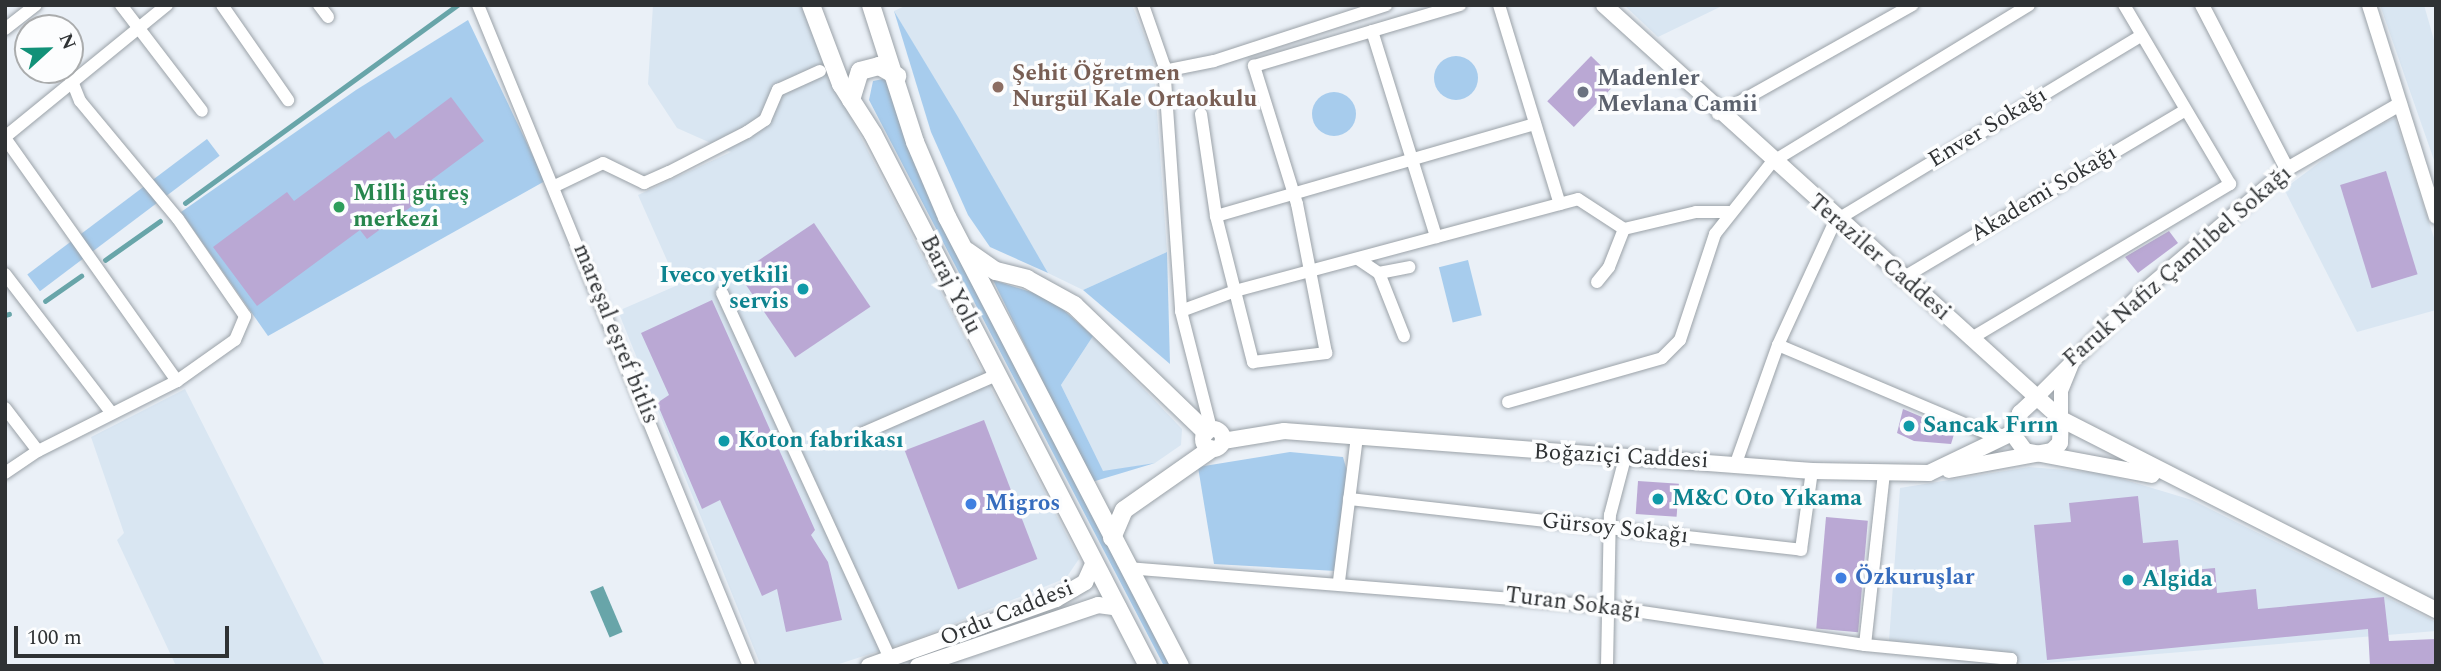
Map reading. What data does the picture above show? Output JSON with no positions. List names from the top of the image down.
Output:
{
  "streets": {
    "main road": [
      "Teraziler Caddesi",
      "Baraj Yolu",
      "Boğaziçi Caddesi",
      "Ordu Caddesi"
    ],
    "street": [
      "Enver Sokağı",
      "Akademi Sokağı",
      "Faruk Nafiz Çamlıbel Sokağı",
      "mareşal eşref bitlis",
      "Gürsoy Sokağı",
      "Turan Sokağı"
    ]
  },
  "crossings": [
    ["Enver Sokağı", "Teraziler Caddesi"],
    ["Akademi Sokağı", "Teraziler Caddesi"],
    ["Teraziler Caddesi", "Faruk Nafiz Çamlıbel Sokağı"],
    ["Teraziler Caddesi", "Boğaziçi Caddesi"],
    ["Faruk Nafiz Çamlıbel Sokağı", "Boğaziçi Caddesi"],
    ["Baraj Yolu", "Turan Sokağı"],
    ["Baraj Yolu", "Ordu Caddesi"],
    ["Boğaziçi Caddesi", "Gürsoy Sokağı"]
  ],
  "places": [
    "Şehit Öğretmen Nurgül Kale Ortaokulu",
    "Madenler Mevlana Camii",
    "Milli güreş merkezi",
    "Iveco yetkili servis",
    "Sancak Fırın",
    "Koton fabrikası",
    "M&C Oto Yıkama",
    "Migros",
    "Özkuruşlar",
    "Algida"
  ],
  "scale_bar": "100 m",
  "north": "right"
}
